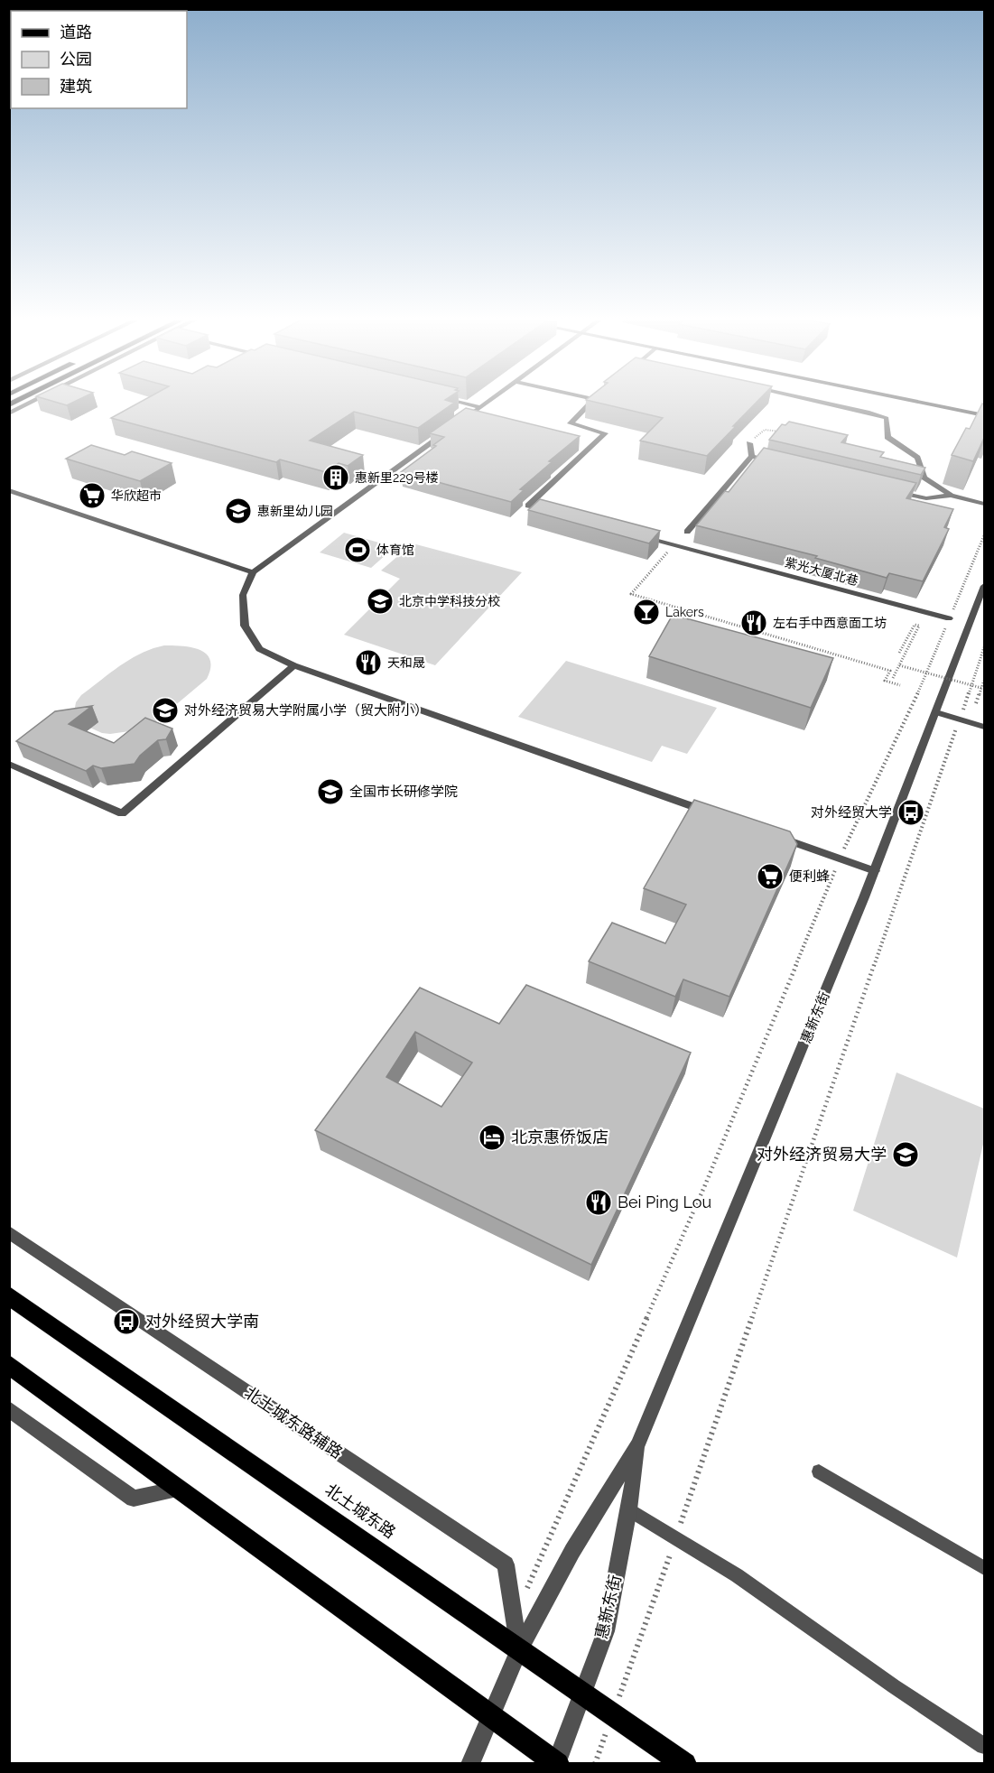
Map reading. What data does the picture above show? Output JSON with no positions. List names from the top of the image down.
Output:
{
  "streets": {
    "main road": ["北土城东路"],
    "street": ["紫光大厦北巷", "惠新东街", "北土城东路辅路"]
  },
  "crossings": [
    ["惠新东街", "北土城东路辅路"],
    ["惠新东街", "北土城东路"],
    ["北土城东路辅路", "北土城东路"]
  ],
  "places": {
    "building": ["惠新里229号楼"],
    "supermarket": ["华欣超市", "便利蜂"],
    "school or university": [
      "惠新里幼儿园",
      "北京中学科技分校",
      "对外经济贸易大学附属小学（贸大附小）",
      "全国市长研修学院",
      "对外经济贸易大学"
    ],
    "sports": ["体育馆"],
    "bar": ["Lakers"],
    "restaurant": ["左右手中西意面工坊", "天和晟", "Bei Ping Lou"],
    "bus stop": ["对外经贸大学", "对外经贸大学南"],
    "hotel": ["北京惠侨饭店"]
  },
  "legend": ["道路", "公园", "建筑"]
}
